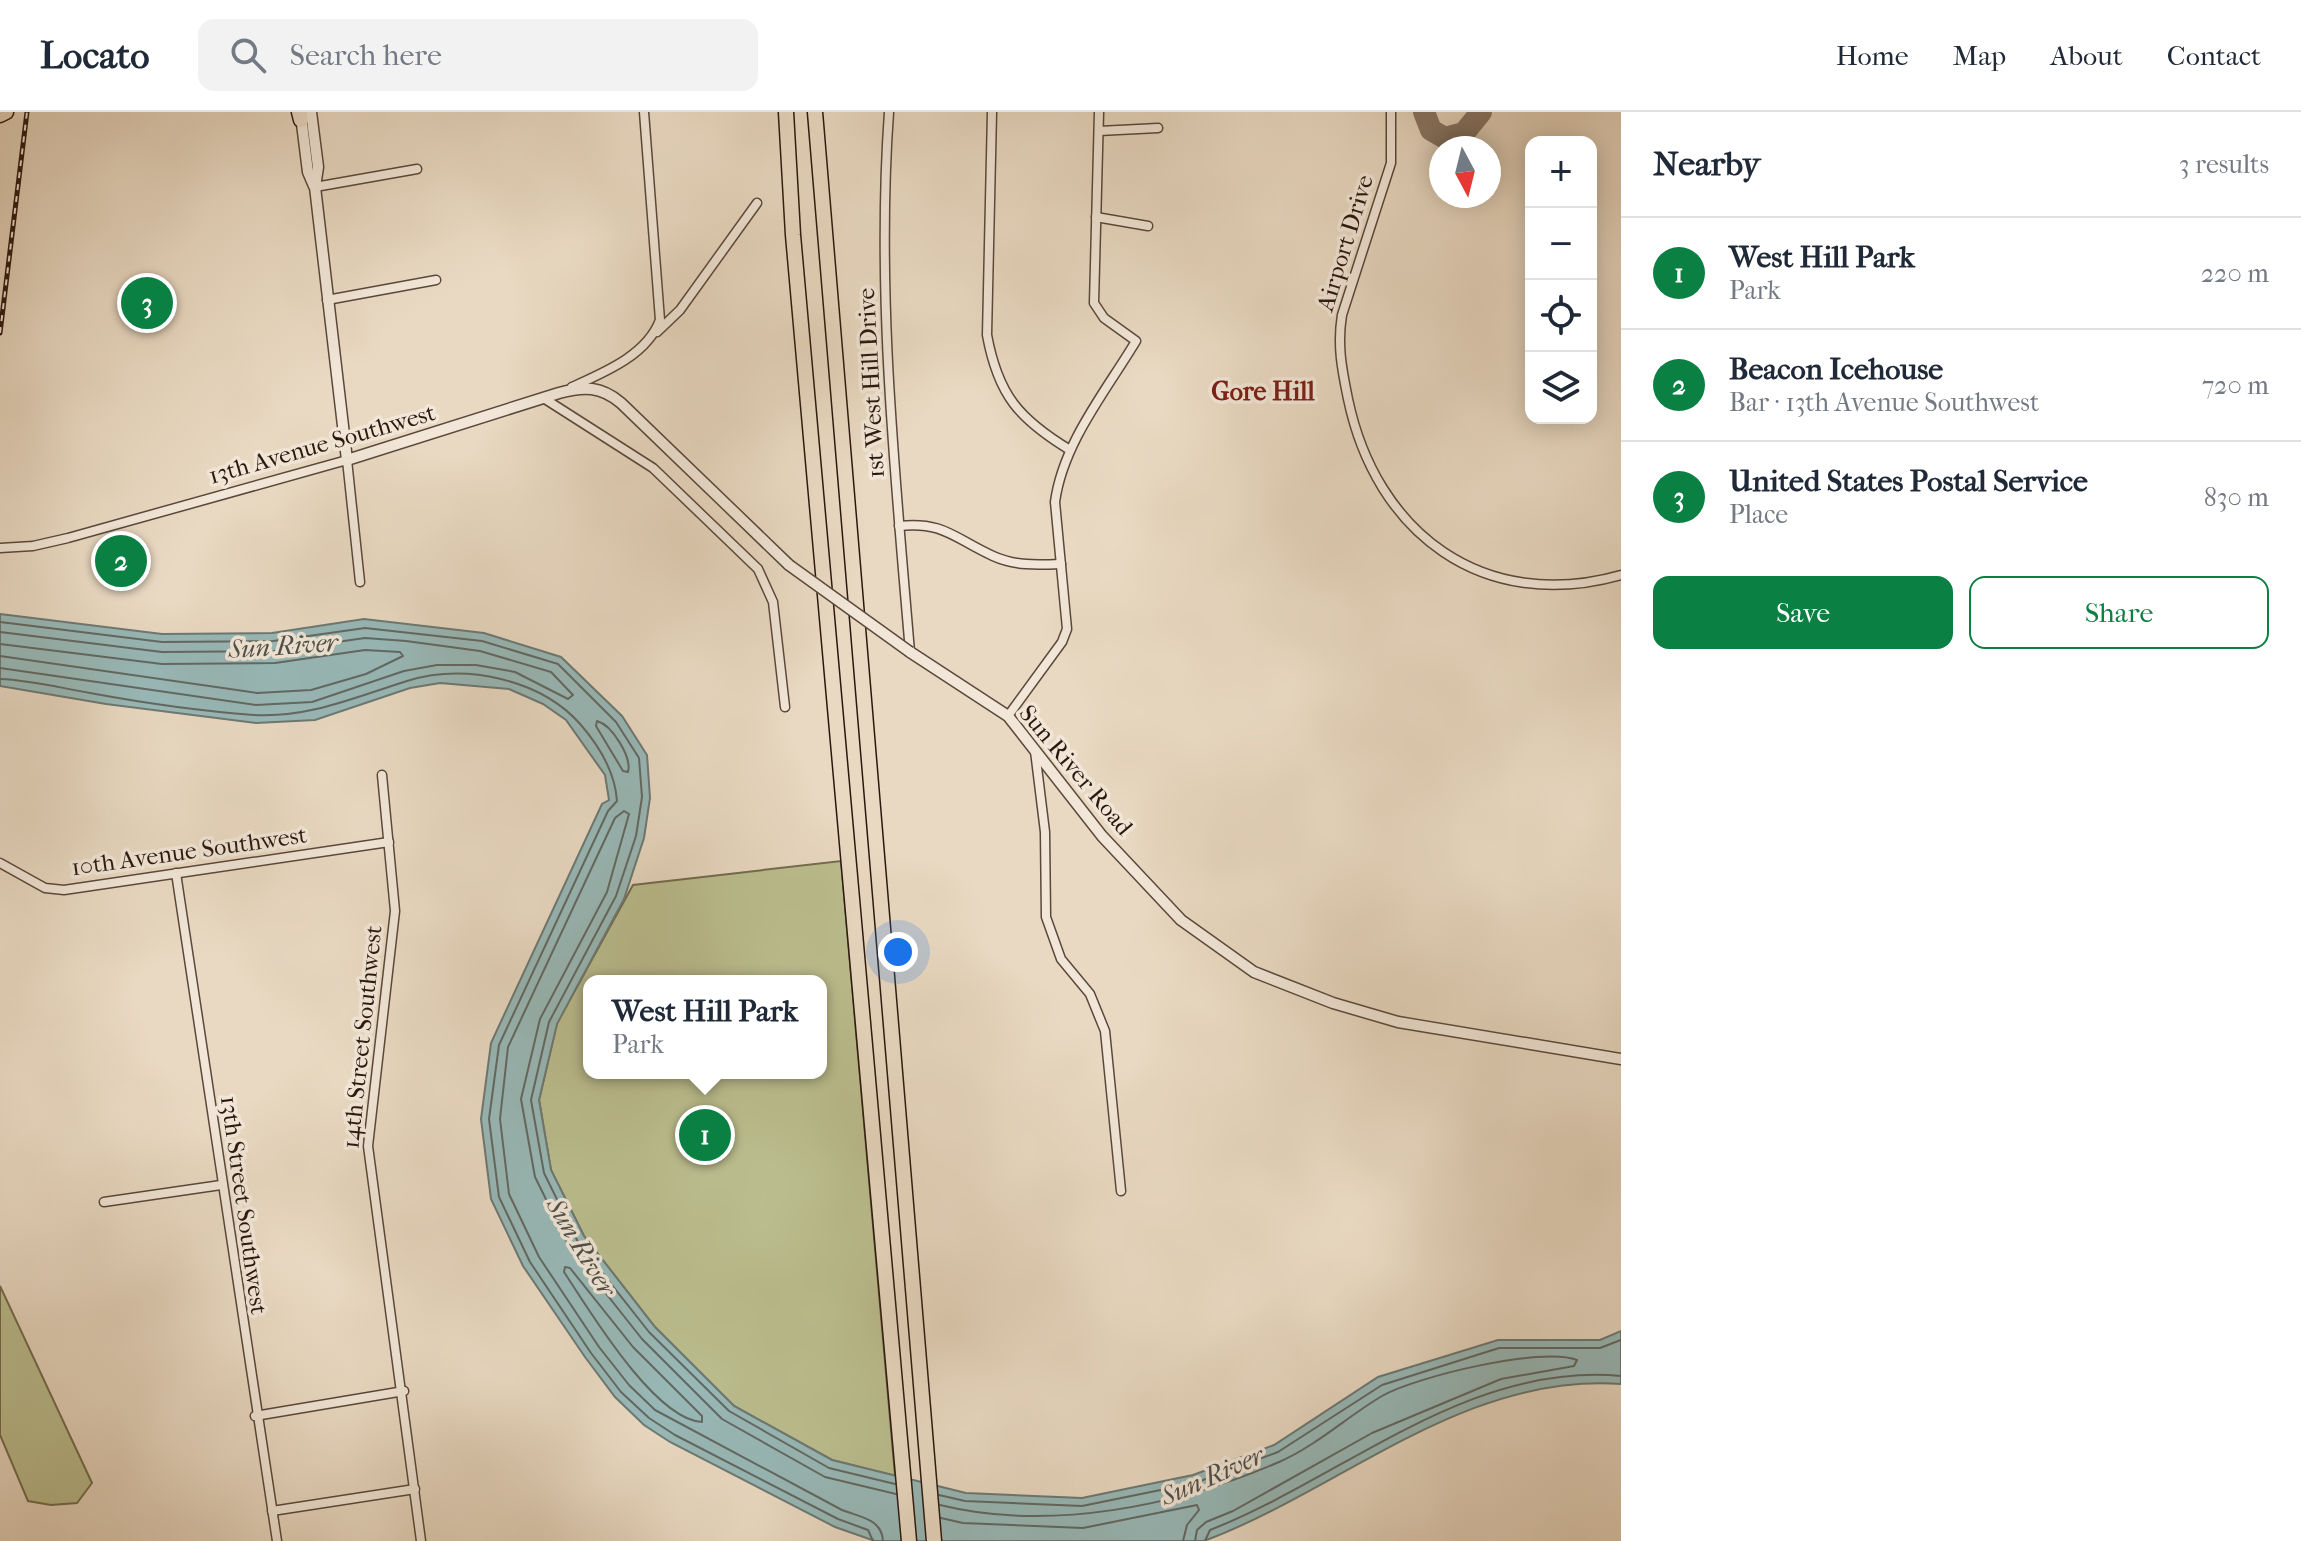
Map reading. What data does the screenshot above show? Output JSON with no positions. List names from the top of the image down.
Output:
{
  "streets": {
    "street": [
      "Airport Drive",
      "1st West Hill Drive",
      "13th Avenue Southwest",
      "Sun River Road",
      "10th Avenue Southwest",
      "14th Street Southwest",
      "13th Street Southwest"
    ]
  },
  "crossings": [
    ["1st West Hill Drive", "Sun River Road"],
    ["13th Avenue Southwest", "Sun River Road"],
    ["10th Avenue Southwest", "14th Street Southwest"],
    ["10th Avenue Southwest", "13th Street Southwest"]
  ],
  "districts": ["Gore Hill"],
  "water": ["Sun River"],
  "north": "bottom",
  "page": {
    "header": "Locato",
    "search": "Search here",
    "nav": [
      "Home",
      "Map",
      "About",
      "Contact"
    ],
    "heading": ["Nearby", "3 results"],
    "map_buttons": ["+", "−"],
    "list": [
      {
        "mark": "1",
        "name": "West Hill Park",
        "note": "Park",
        "value": "220 m"
      },
      {
        "mark": "2",
        "name": "Beacon Icehouse",
        "note": "Bar · 13th Avenue Southwest",
        "value": "720 m"
      },
      {
        "mark": "3",
        "name": "United States Postal Service",
        "note": "Place",
        "value": "830 m"
      }
    ],
    "pins": ["3", "2", "1"],
    "buttons": ["Save", "Share"],
    "popup": ["West Hill Park", "Park"]
  }
}
